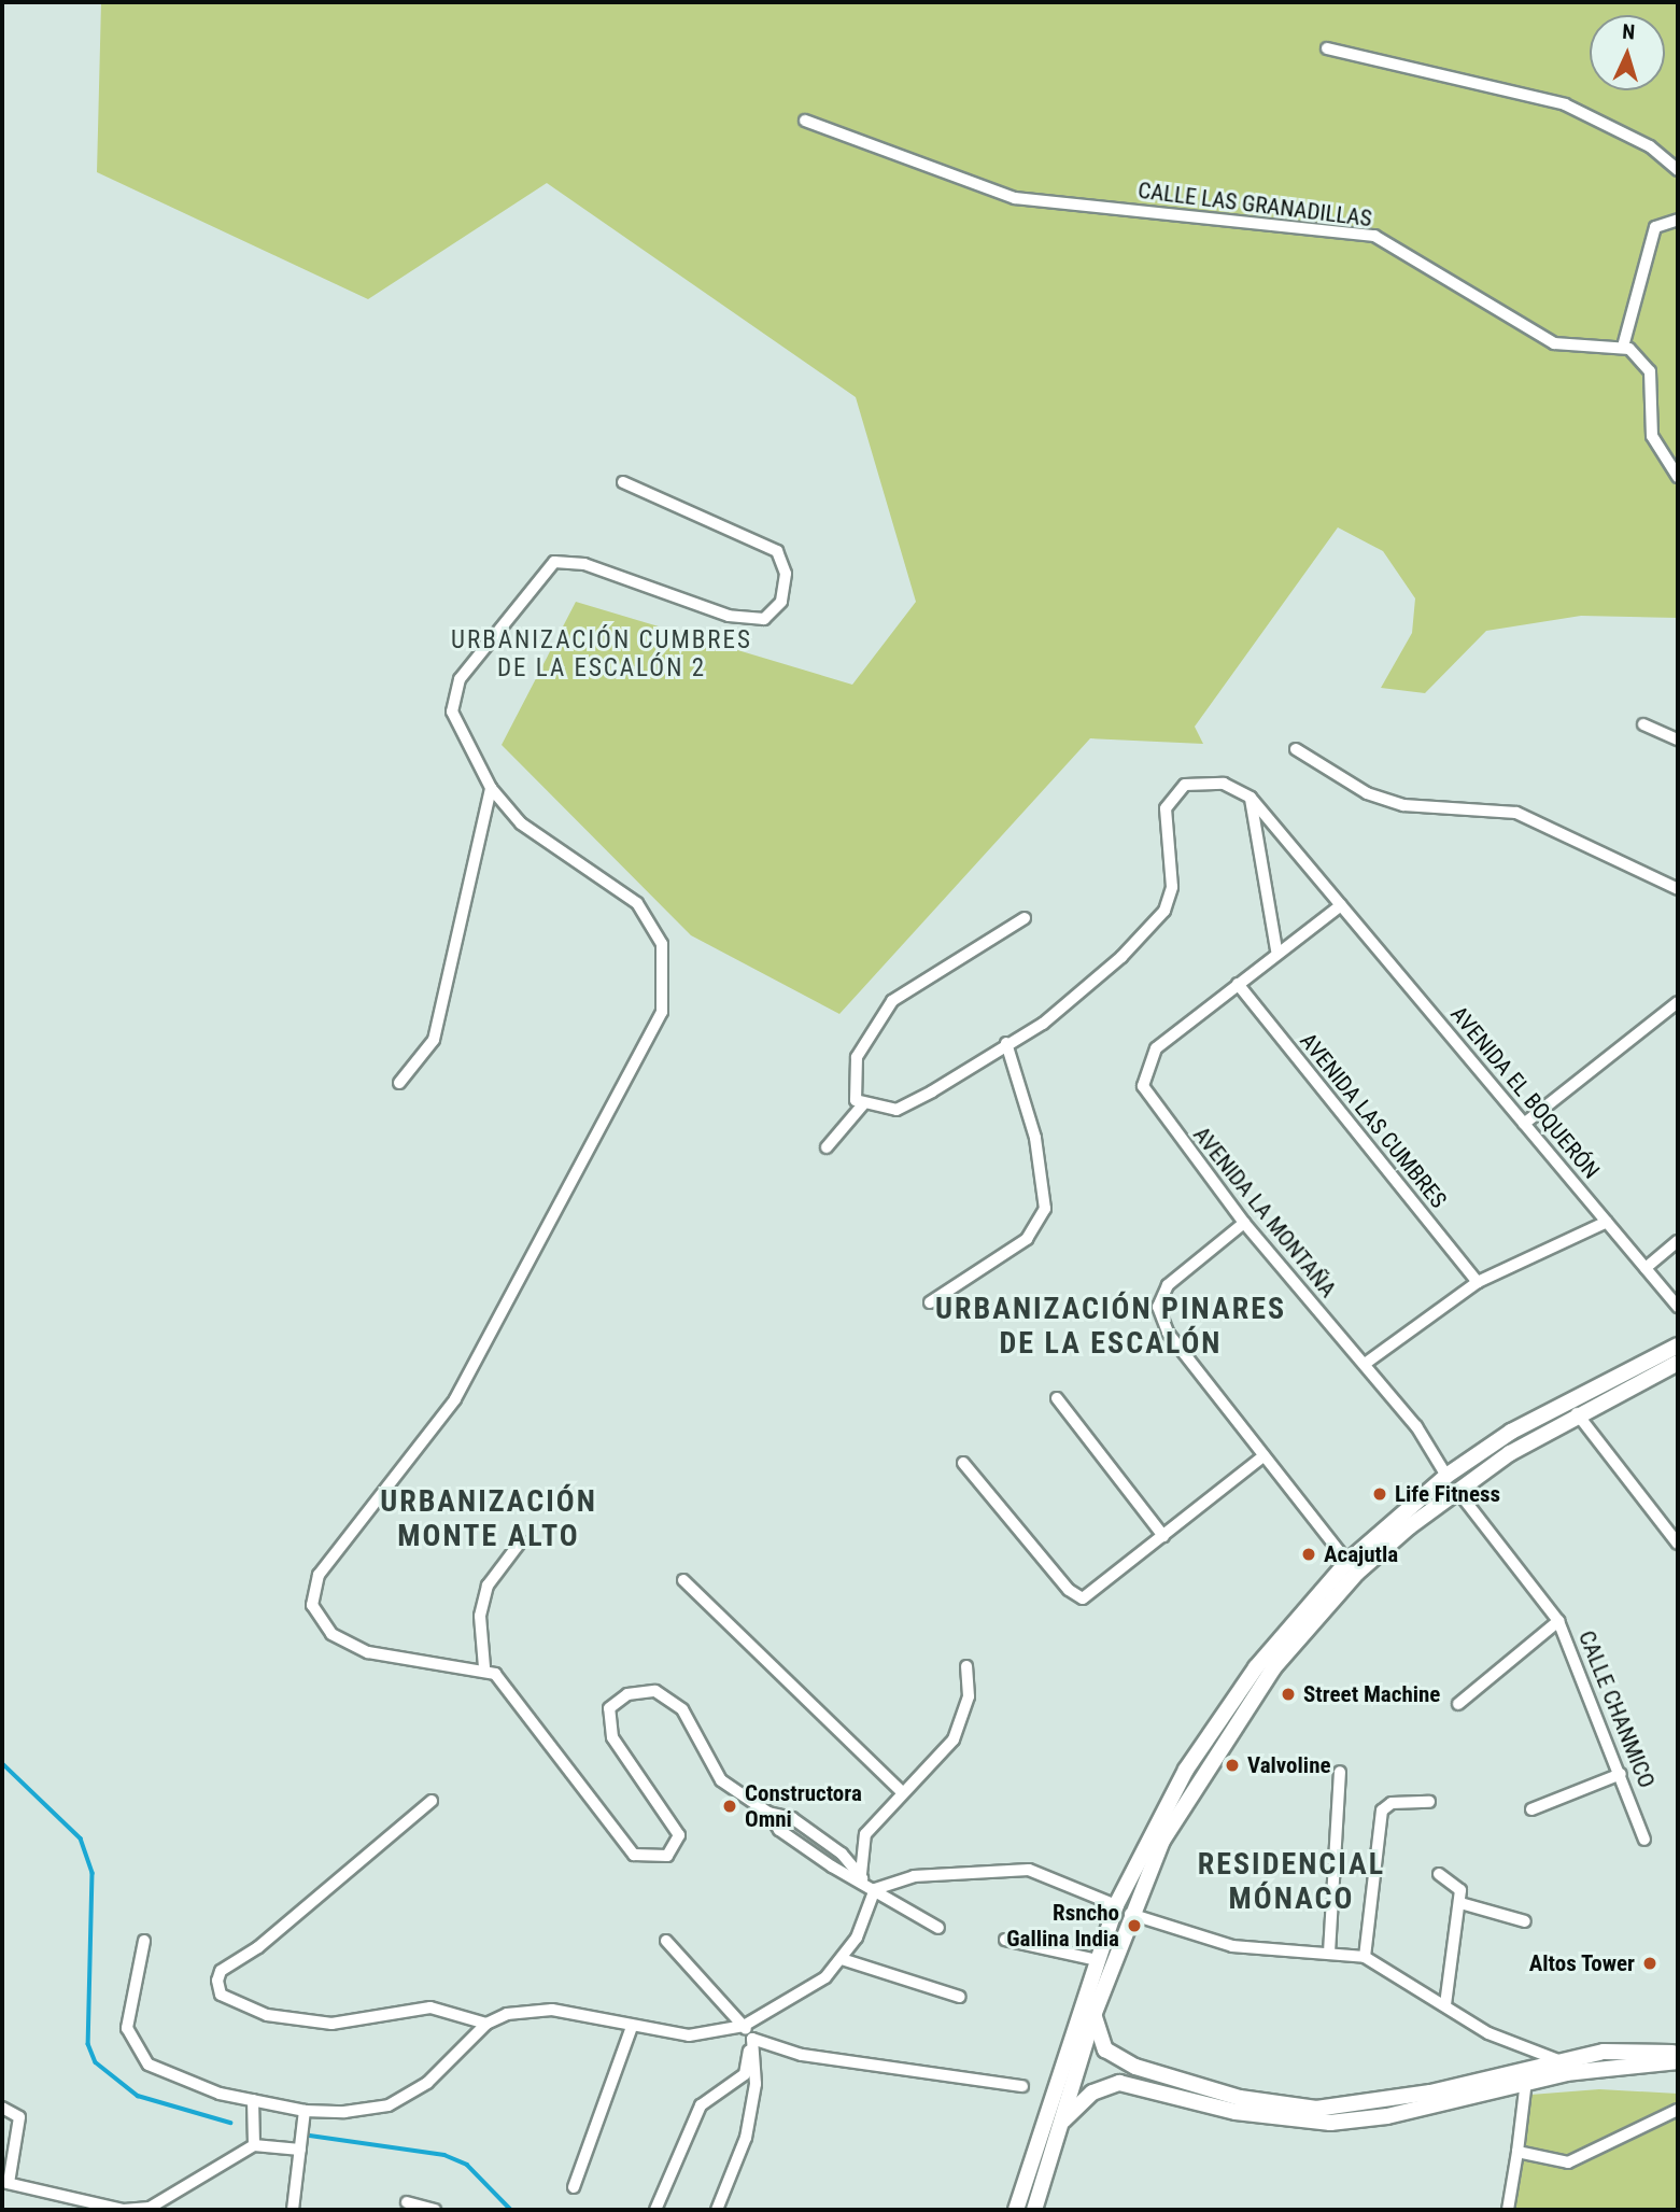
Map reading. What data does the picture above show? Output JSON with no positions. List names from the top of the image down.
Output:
{
  "streets": {
    "street": [
      "CALLE LAS GRANADILLAS",
      "AVENIDA EL BOQUERÓN",
      "AVENIDA LAS CUMBRES",
      "AVENIDA LA MONTAÑA",
      "CALLE CHANMICO"
    ]
  },
  "crossings": [
    ["AVENIDA LAS CUMBRES", "AVENIDA LA MONTAÑA"]
  ],
  "districts": [
    "URBANIZACIÓN CUMBRES DE LA ESCALÓN 2",
    "URBANIZACIÓN PINARES DE LA ESCALÓN",
    "URBANIZACIÓN MONTE ALTO",
    "RESIDENCIAL MÓNACO"
  ],
  "places": [
    "Life Fitness",
    "Acajutla",
    "Street Machine",
    "Valvoline",
    "Constructora Omni",
    "Rsncho Gallina India",
    "Altos Tower"
  ],
  "north": "top"
}
